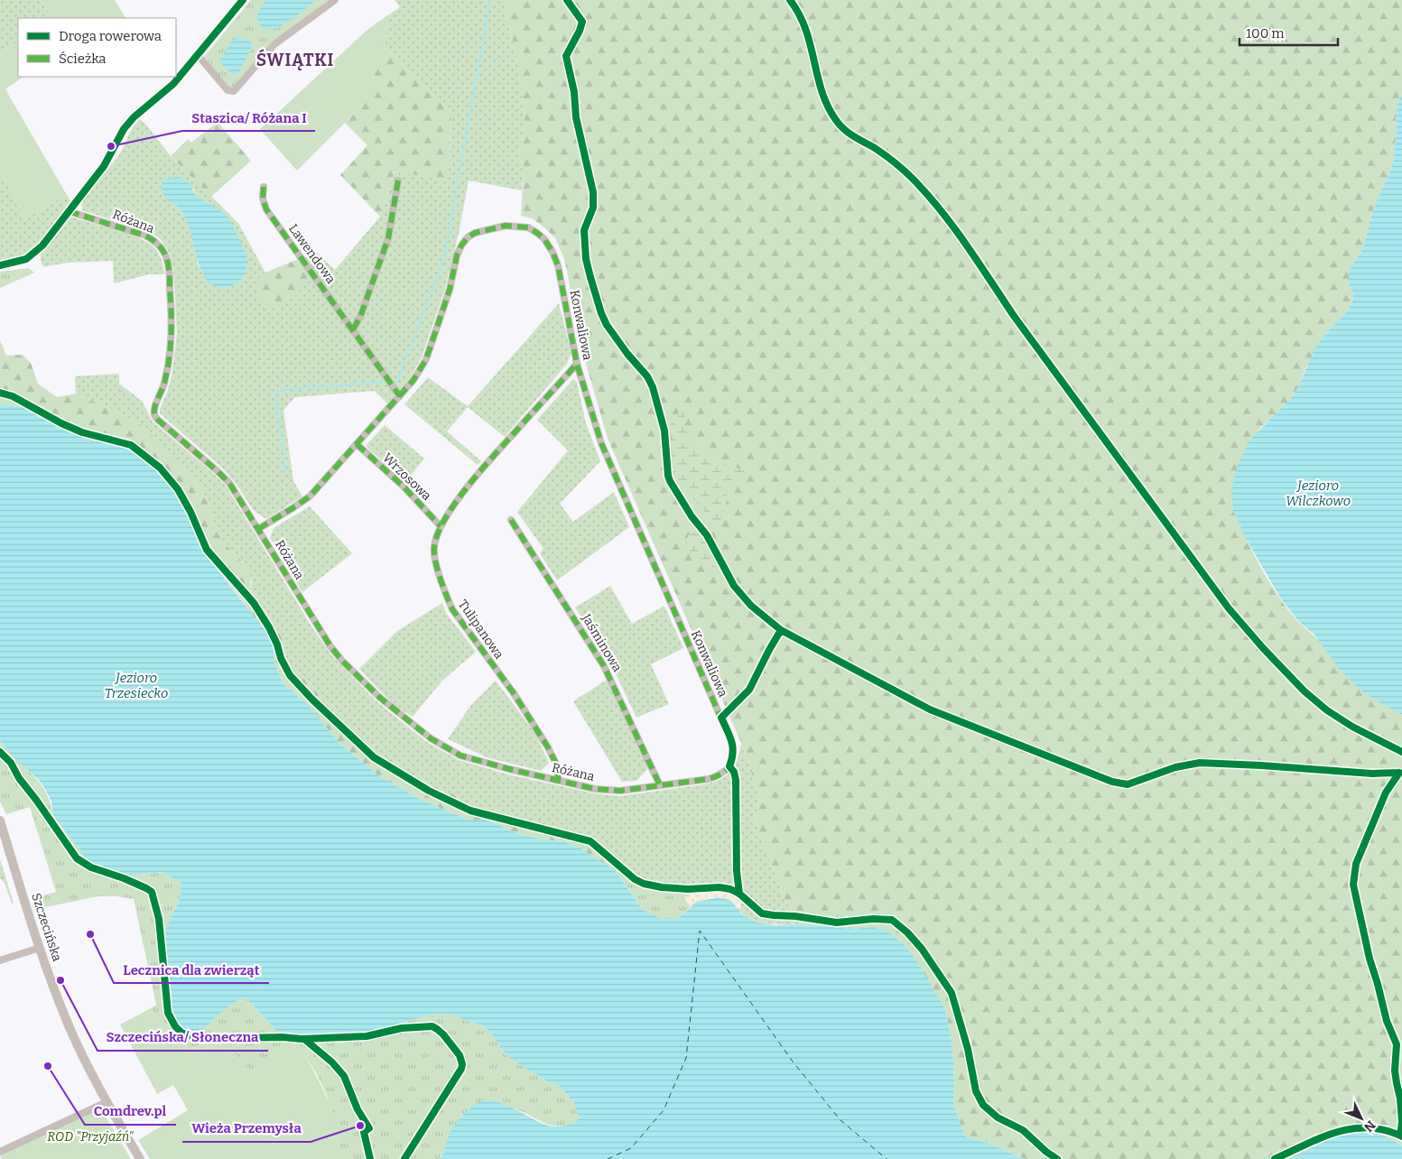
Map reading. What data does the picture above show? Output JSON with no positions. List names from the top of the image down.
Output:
{
  "streets": {
    "street": [
      "Różana",
      "Lawendowa",
      "Konwaliowa",
      "Wrzosowa",
      "Tulipanowa",
      "Jaśminowa",
      "Szczecińska"
    ]
  },
  "crossings": [
    ["Różana", "Konwaliowa"],
    ["Różana", "Tulipanowa"],
    ["Różana", "Jaśminowa"],
    ["Lawendowa", "Konwaliowa"],
    ["Konwaliowa", "Wrzosowa"],
    ["Konwaliowa", "Tulipanowa"],
    ["Konwaliowa", "Jaśminowa"],
    ["Wrzosowa", "Tulipanowa"]
  ],
  "districts": ["ŚWIĄTKI"],
  "water": ["Jezioro Wilczkowo", "Jezioro Trzesiecko"],
  "parks": ["ROD \"Przyjaźń\""],
  "places": [
    "Staszica/ Różana I",
    "Lecznica dla zwierząt",
    "Szczecińska/ Słoneczna",
    "Comdrev.pl",
    "Wieża Przemysła"
  ],
  "legend": ["Droga rowerowa", "Ścieżka"],
  "scale_bar": "100 m",
  "north": "bottom right"
}
